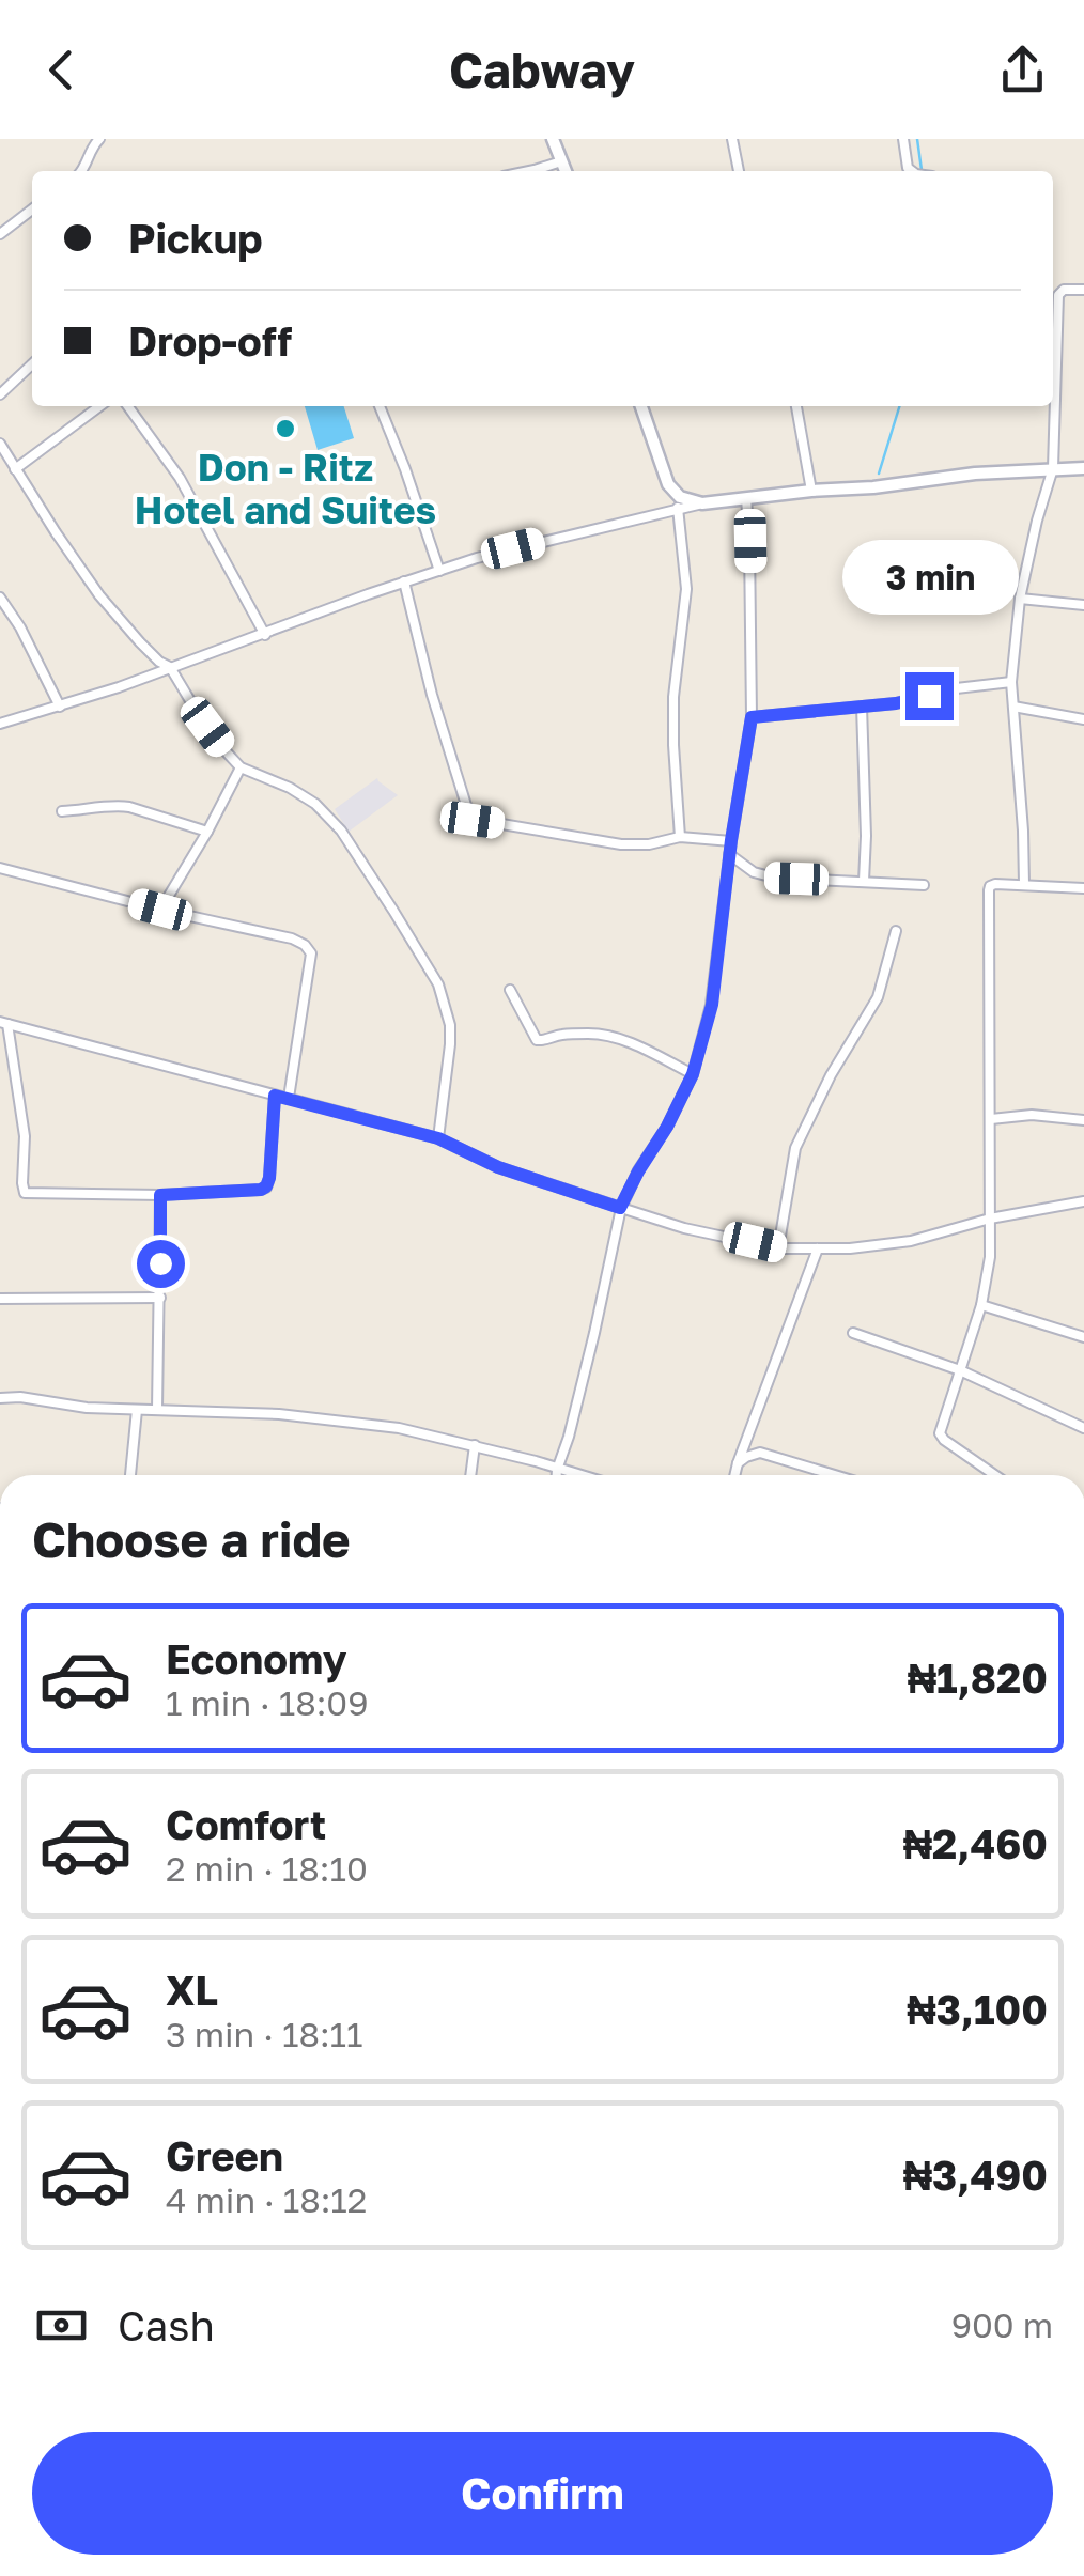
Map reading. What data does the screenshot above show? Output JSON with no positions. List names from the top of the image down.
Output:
{
  "places": ["Don - Ritz Hotel and Suites"],
  "page": {
    "header": "Cabway",
    "banner": ["Pickup", "Drop-off"],
    "bubble": "3 min",
    "heading": "Choose a ride",
    "list": [
      {
        "name": "Economy",
        "note": "1 min · 18:09",
        "value": "₦1,820"
      },
      {
        "name": "Comfort",
        "note": "2 min · 18:10",
        "value": "₦2,460"
      },
      {
        "name": "XL",
        "note": "3 min · 18:11",
        "value": "₦3,100"
      },
      {
        "name": "Green",
        "note": "4 min · 18:12",
        "value": "₦3,490"
      }
    ],
    "pay": ["Cash", "900 m"],
    "buttons": "Confirm"
  }
}
